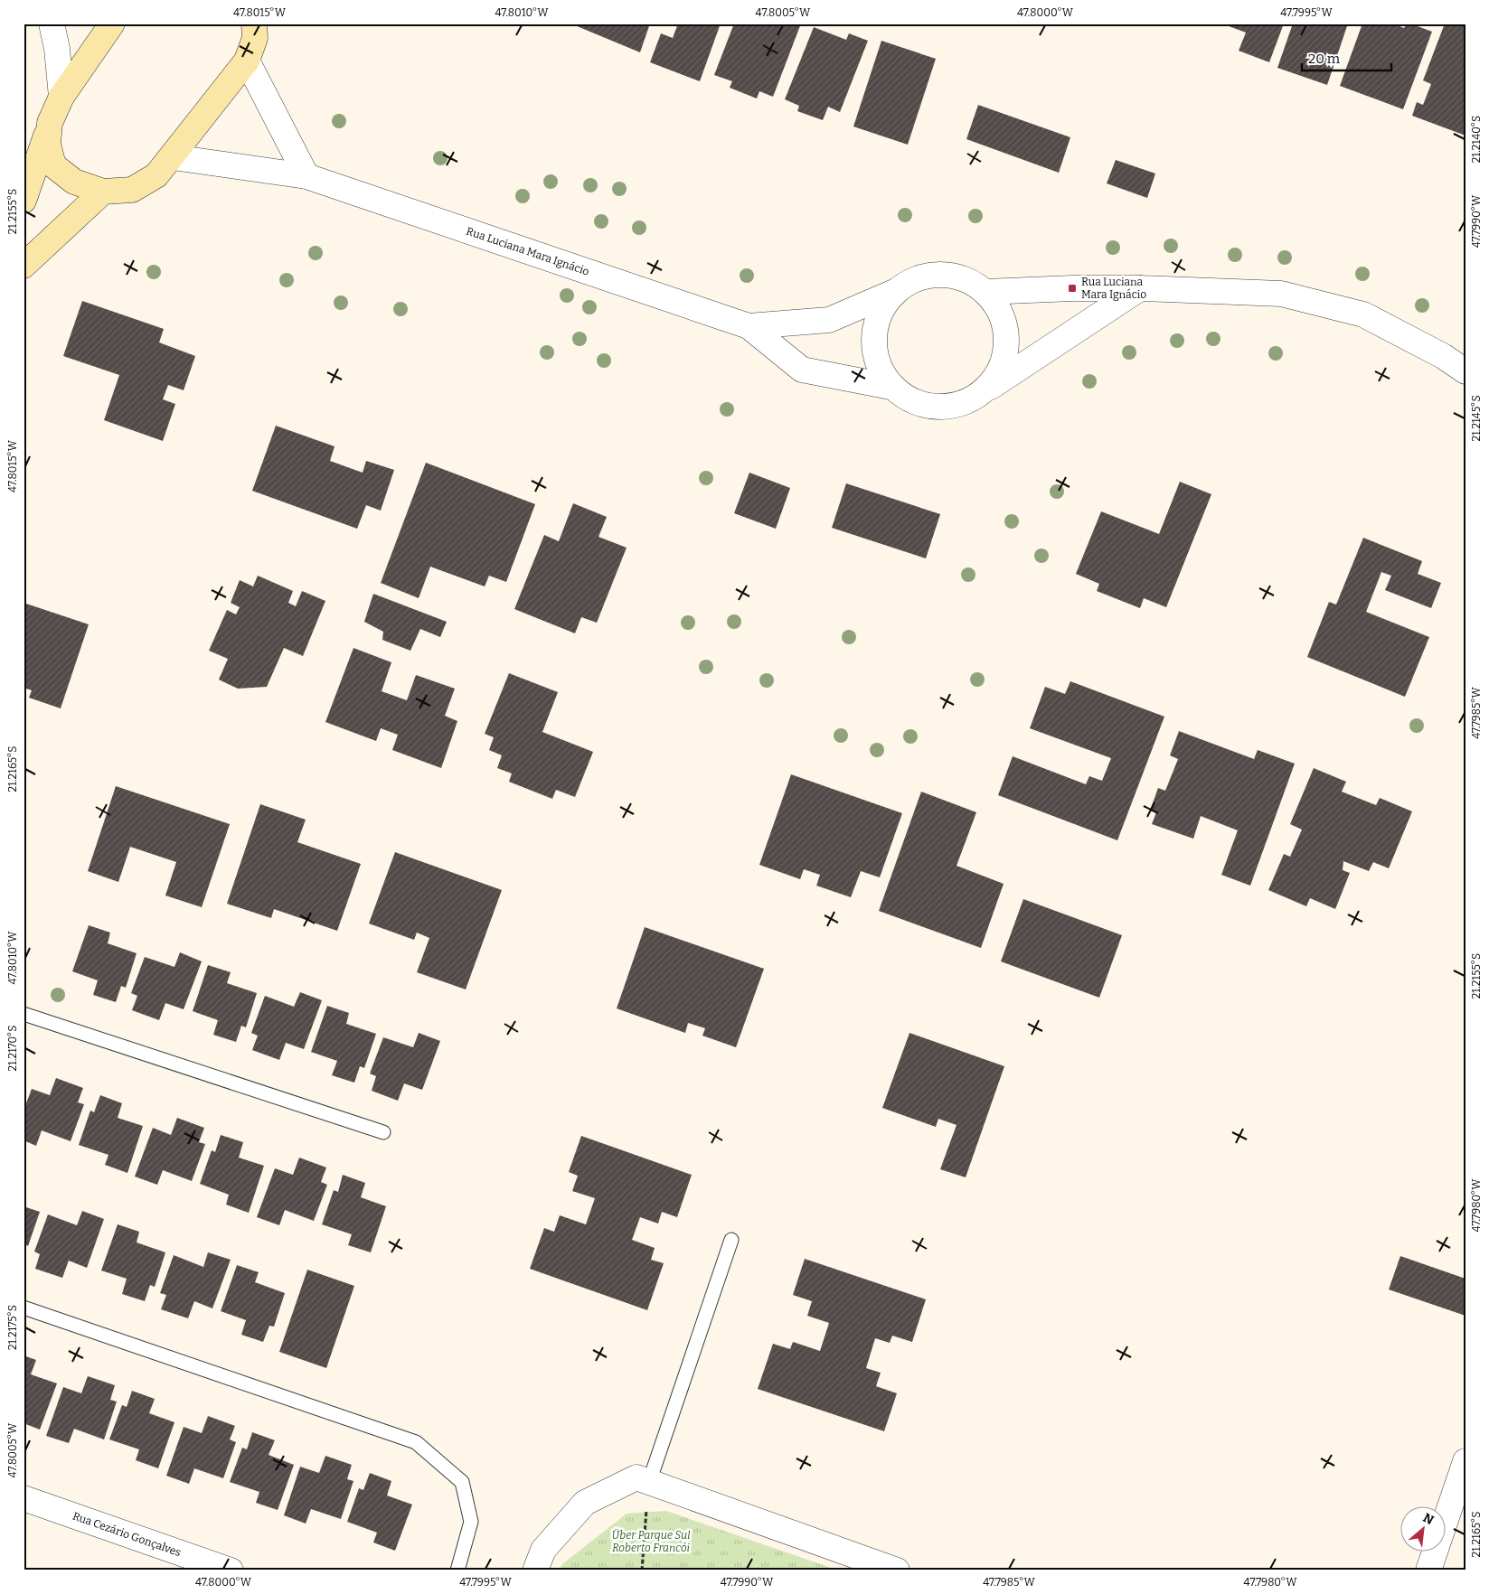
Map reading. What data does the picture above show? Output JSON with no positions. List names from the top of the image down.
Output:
{
  "streets": {
    "street": ["Rua Luciana Mara Ignácio", "Rua Cezário Gonçalves"]
  },
  "parks": ["Über Parque Sul Roberto Francói"],
  "places": {
    "transit": ["Rua Luciana Mara Ignácio"]
  },
  "scale_bar": "20 m",
  "north": "top right",
  "coordinates": [
    "47.8015°W",
    "47.8010°W",
    "47.8005°W",
    "47.8000°W",
    "47.7995°W",
    "21.2140°S",
    "21.2155°S",
    "47.7990°W",
    "21.2145°S",
    "47.7985°W",
    "21.2165°S",
    "21.2170°S",
    "47.7980°W",
    "21.2175°S"
  ]
}
